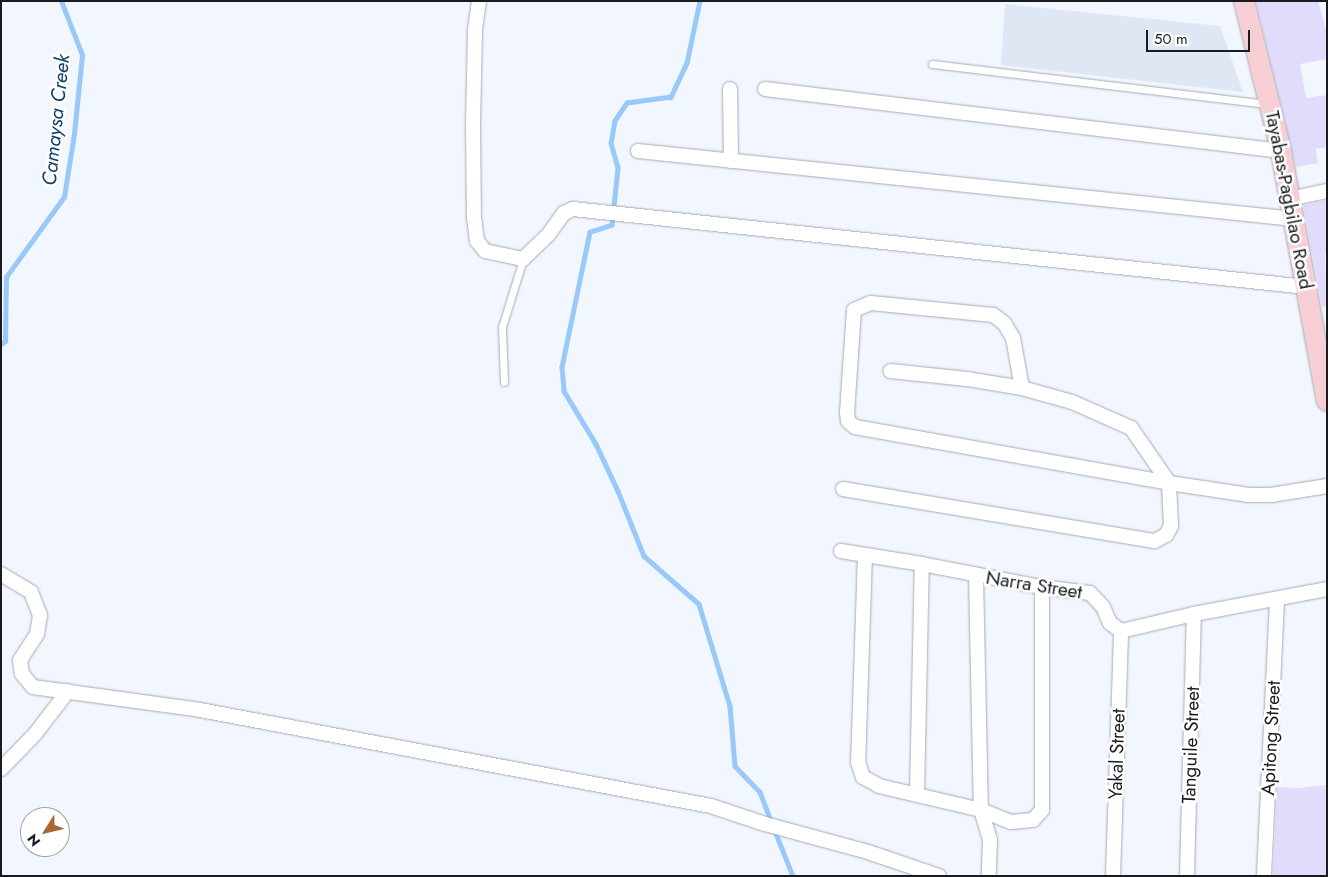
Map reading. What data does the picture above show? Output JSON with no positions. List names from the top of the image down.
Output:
{
  "streets": {
    "main road": ["Tayabas-Pagbilao Road"],
    "street": [
      "Narra Street",
      "Apitong Street",
      "Tanguile Street",
      "Yakal Street"
    ]
  },
  "crossings": [
    ["Narra Street", "Yakal Street"]
  ],
  "water": ["Camaysa Creek"],
  "scale_bar": "50 m",
  "north": "bottom left"
}
